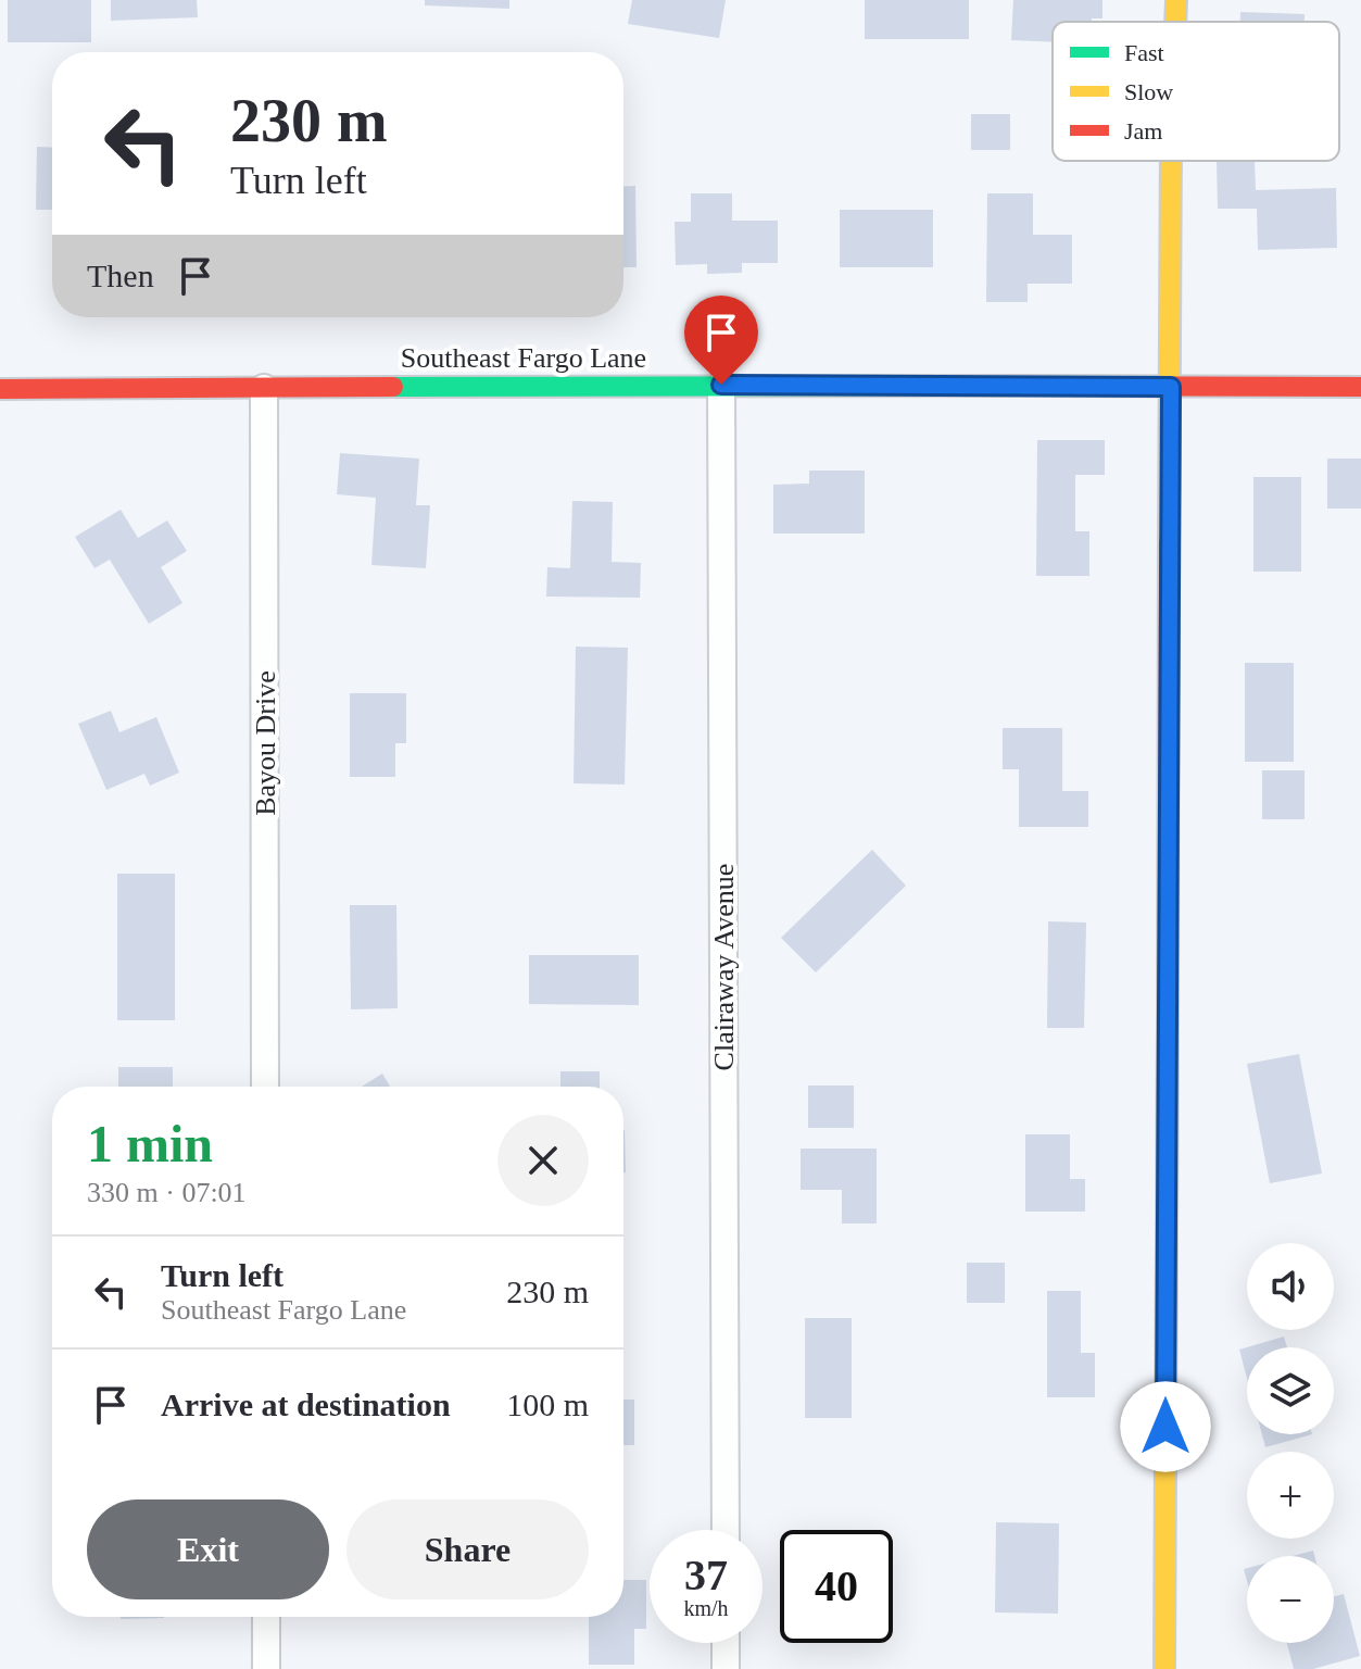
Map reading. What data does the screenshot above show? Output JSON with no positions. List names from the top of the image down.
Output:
{
  "streets": {
    "street": ["Southeast Fargo Lane", "Bayou Drive", "Clairaway Avenue"]
  },
  "crossings": [
    ["Southeast Fargo Lane", "Bayou Drive"],
    ["Southeast Fargo Lane", "Clairaway Avenue"]
  ],
  "legend": ["Fast", "Slow", "Jam"],
  "page": {
    "turn": ["230 m", "Turn left"],
    "then": "Then",
    "heading": ["1 min", "330 m · 07:01"],
    "list": [
      {
        "name": "Turn left",
        "note": "Southeast Fargo Lane",
        "value": "230 m"
      },
      {
        "name": "Arrive at destination",
        "value": "100 m"
      }
    ],
    "map_buttons": ["+", "−"],
    "buttons": ["Exit", "Share"],
    "speed": "37 km/h",
    "limit": "40"
  }
}
